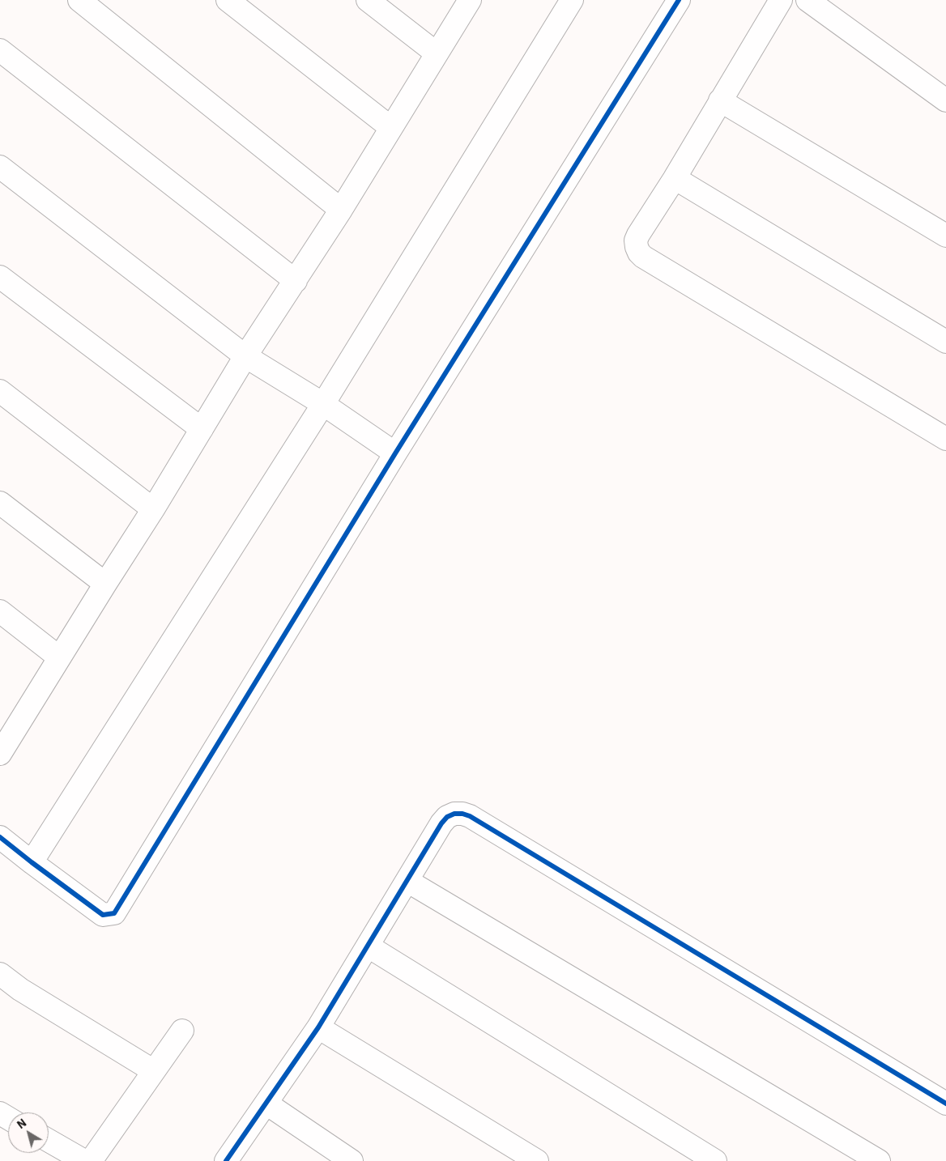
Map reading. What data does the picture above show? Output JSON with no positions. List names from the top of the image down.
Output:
{
  "north": "top left"
}
